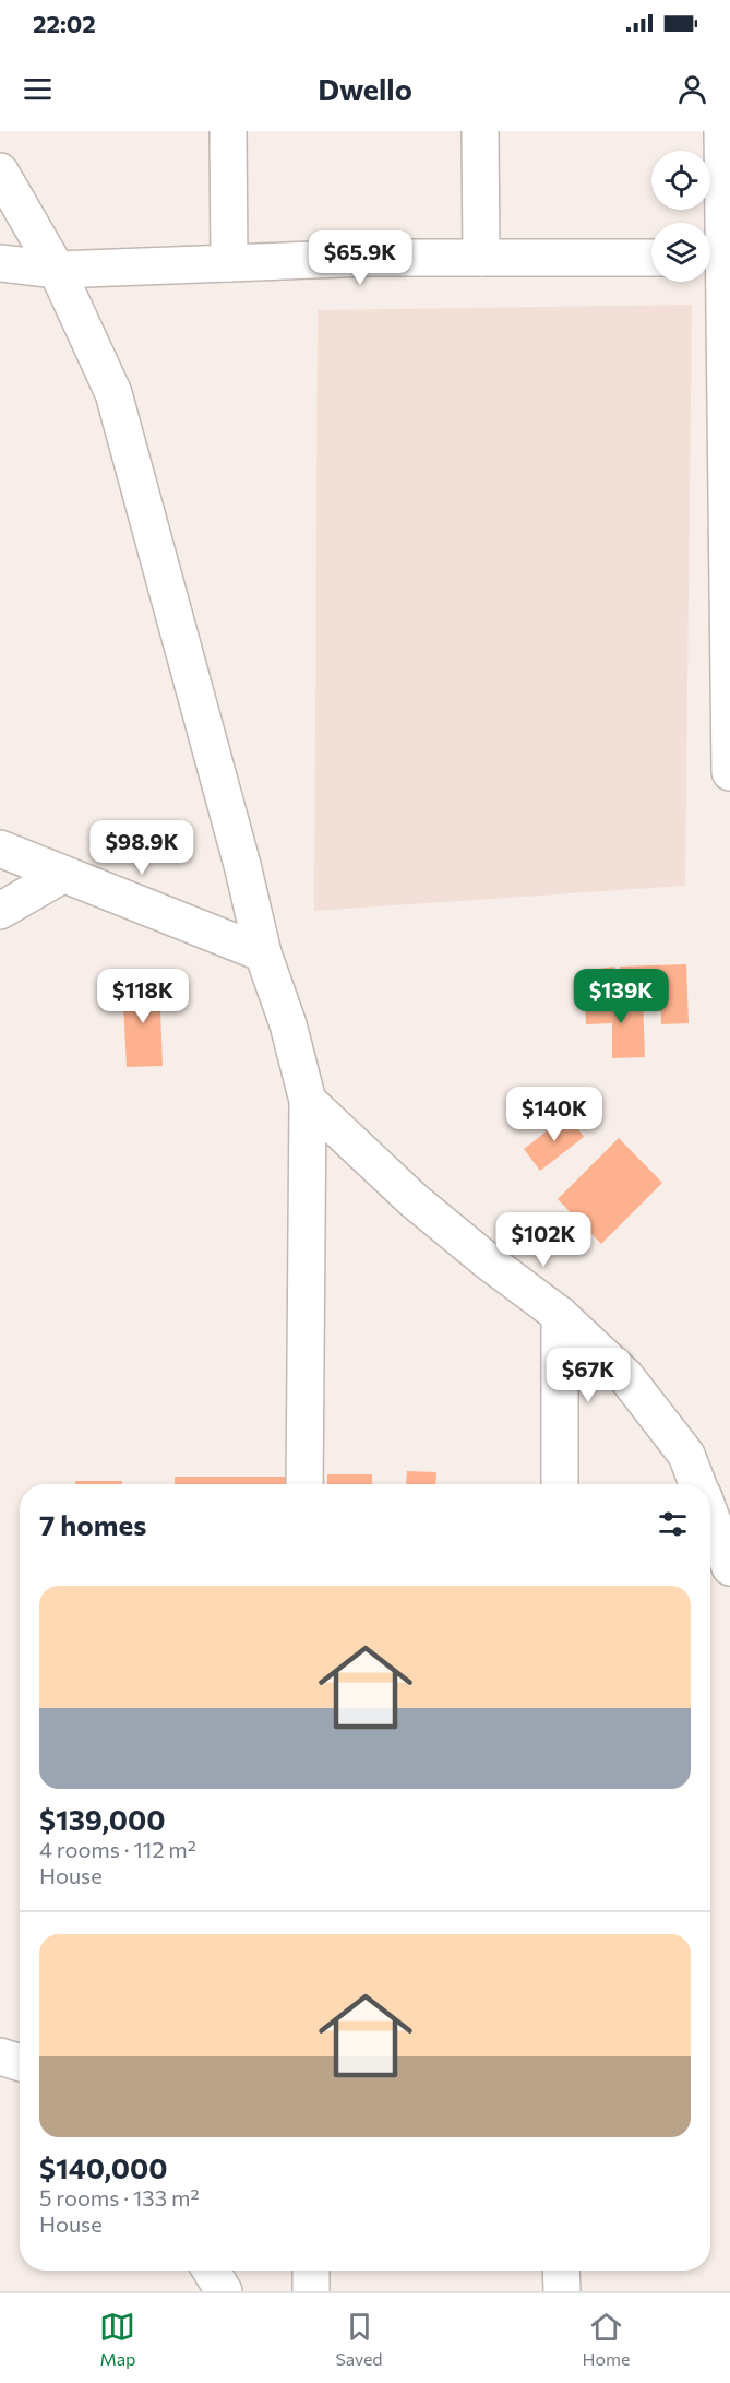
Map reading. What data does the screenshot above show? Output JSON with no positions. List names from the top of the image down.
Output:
{
  "page": {
    "status": "22:02",
    "header": "Dwello",
    "price": [
      "$65.9K",
      "$98.9K",
      "$118K",
      "$139K",
      "$140K",
      "$102K",
      "$67K"
    ],
    "heading": "7 homes",
    "list": [
      {
        "name": "$139,000",
        "note": "4 rooms · 112 m² · House"
      },
      {
        "name": "$140,000",
        "note": "5 rooms · 133 m² · House"
      }
    ],
    "tabs": ["Map", "Saved", "Home"]
  }
}
